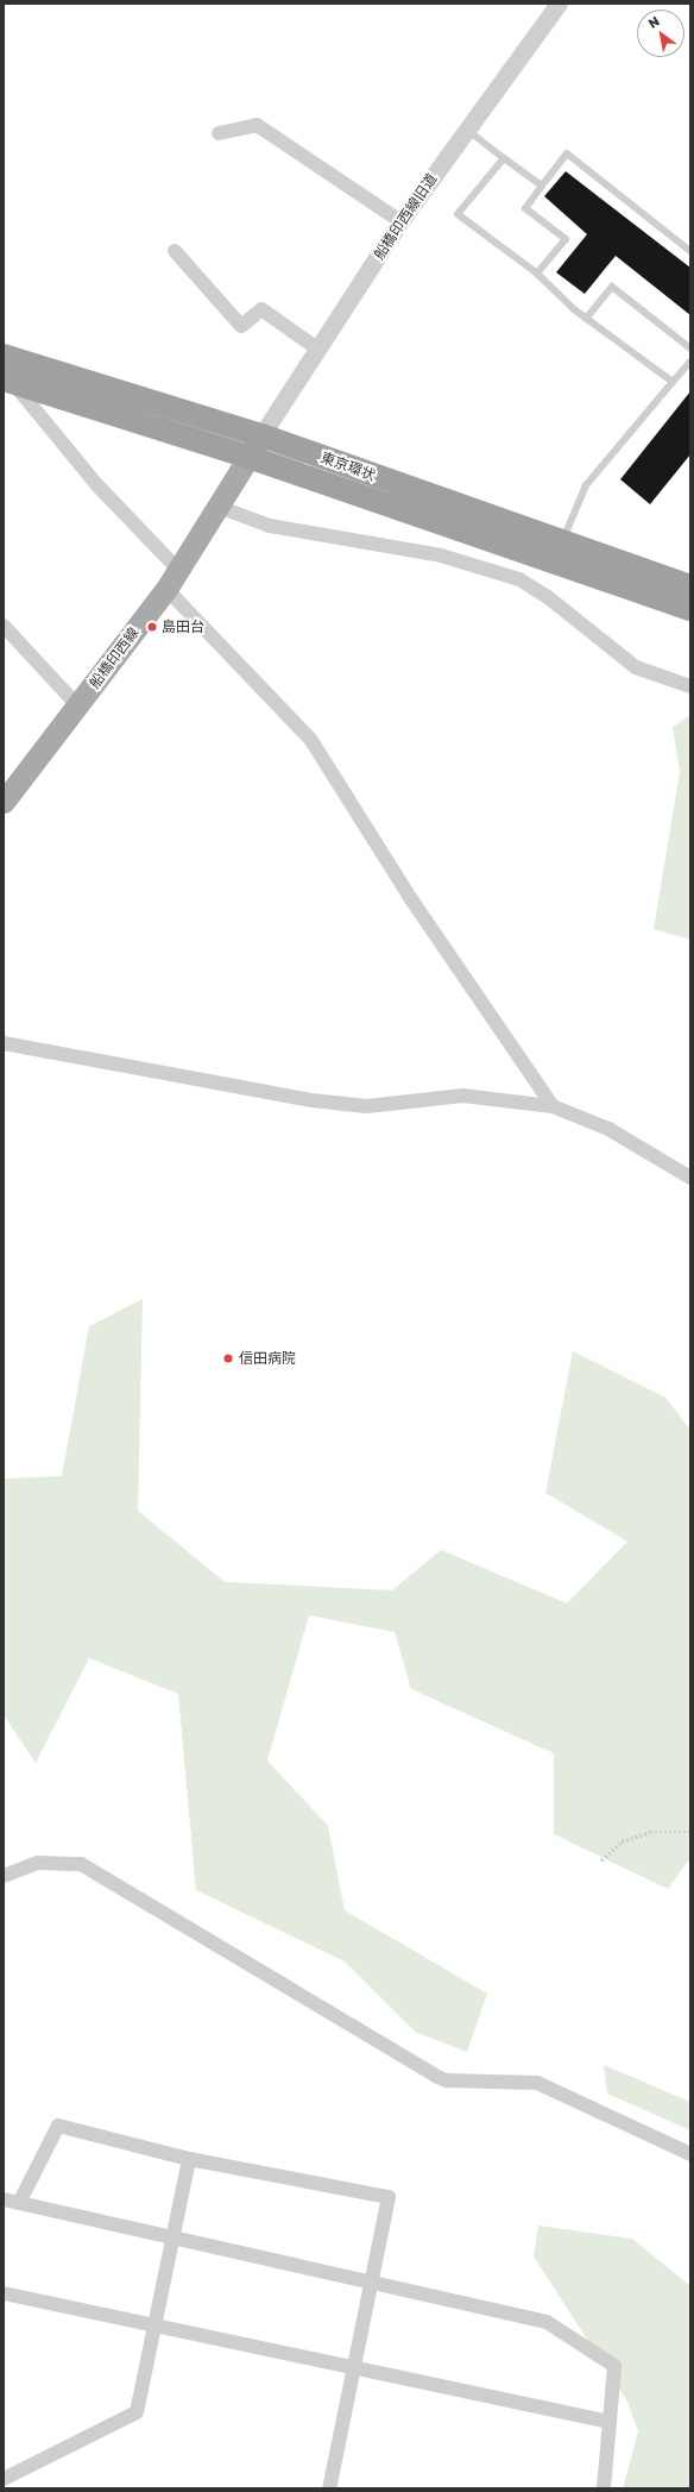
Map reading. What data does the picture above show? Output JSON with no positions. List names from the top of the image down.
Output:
{
  "streets": {
    "highway": ["東京環状"],
    "main road": ["船橋印西線"],
    "street": ["船橋印西線旧道"]
  },
  "crossings": [
    ["船橋印西線旧道", "東京環状"],
    ["船橋印西線旧道", "船橋印西線"],
    ["東京環状", "船橋印西線"]
  ],
  "places": ["島田台", "信田病院"],
  "north": "top left"
}
